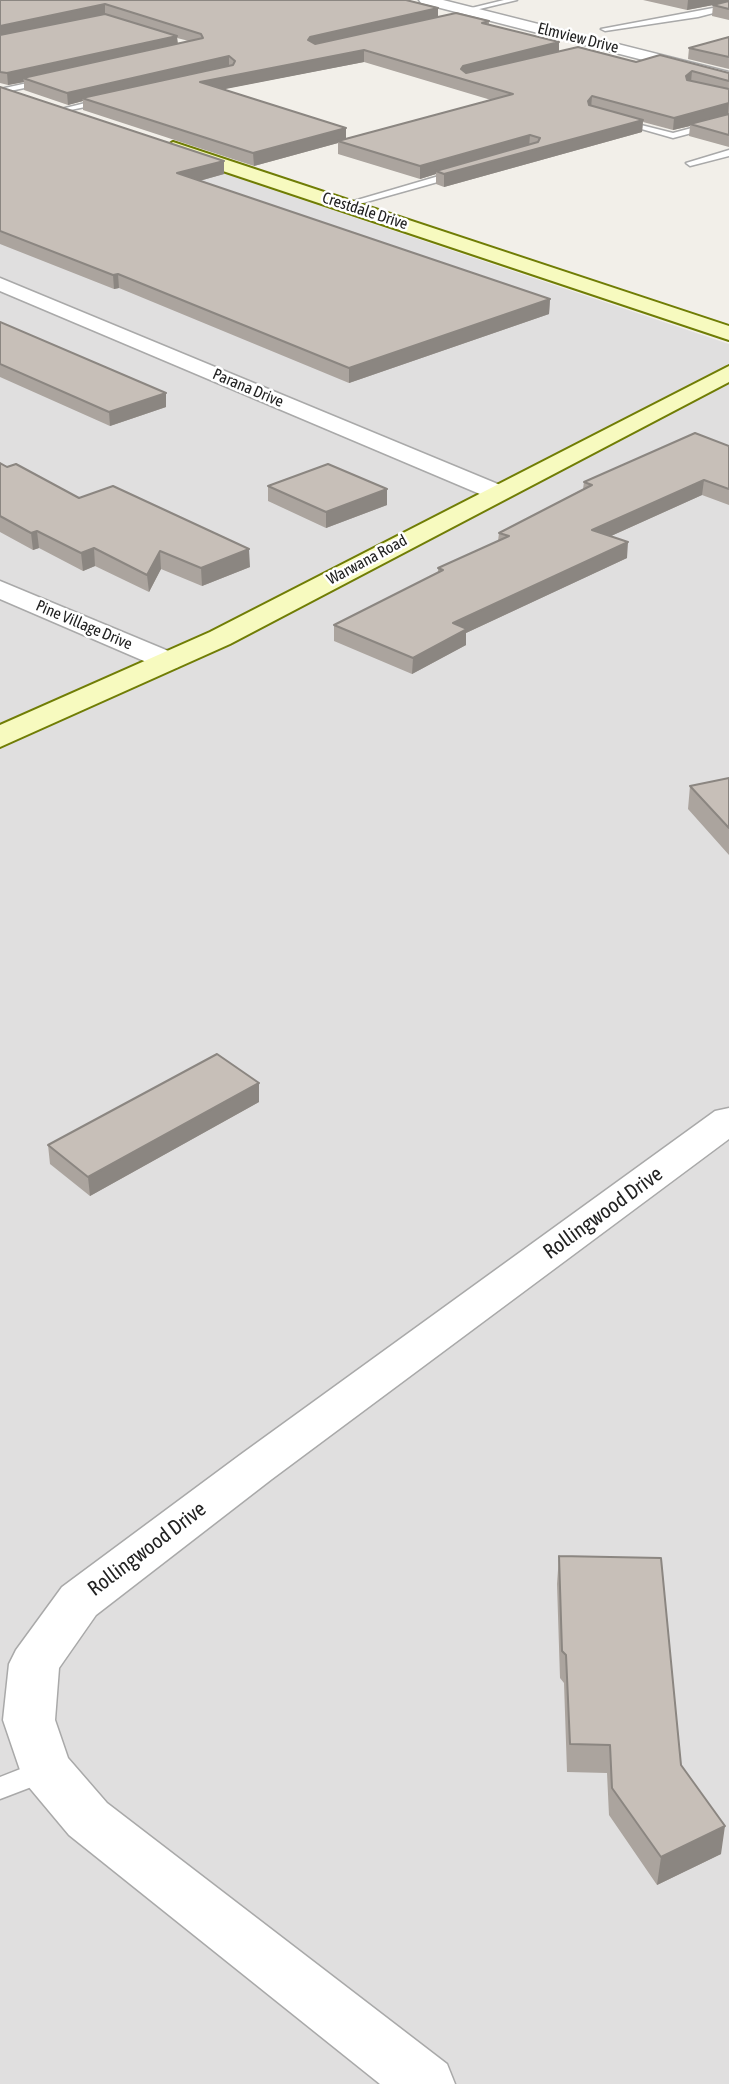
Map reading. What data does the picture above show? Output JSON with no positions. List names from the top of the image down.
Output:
{
  "streets": {
    "street": [
      "Elmview Drive",
      "Crestdale Drive",
      "Parana Drive",
      "Warwana Road",
      "Pine Village Drive",
      "Rollingwood Drive"
    ]
  },
  "crossings": [
    ["Parana Drive", "Warwana Road"],
    ["Warwana Road", "Pine Village Drive"]
  ]
}
